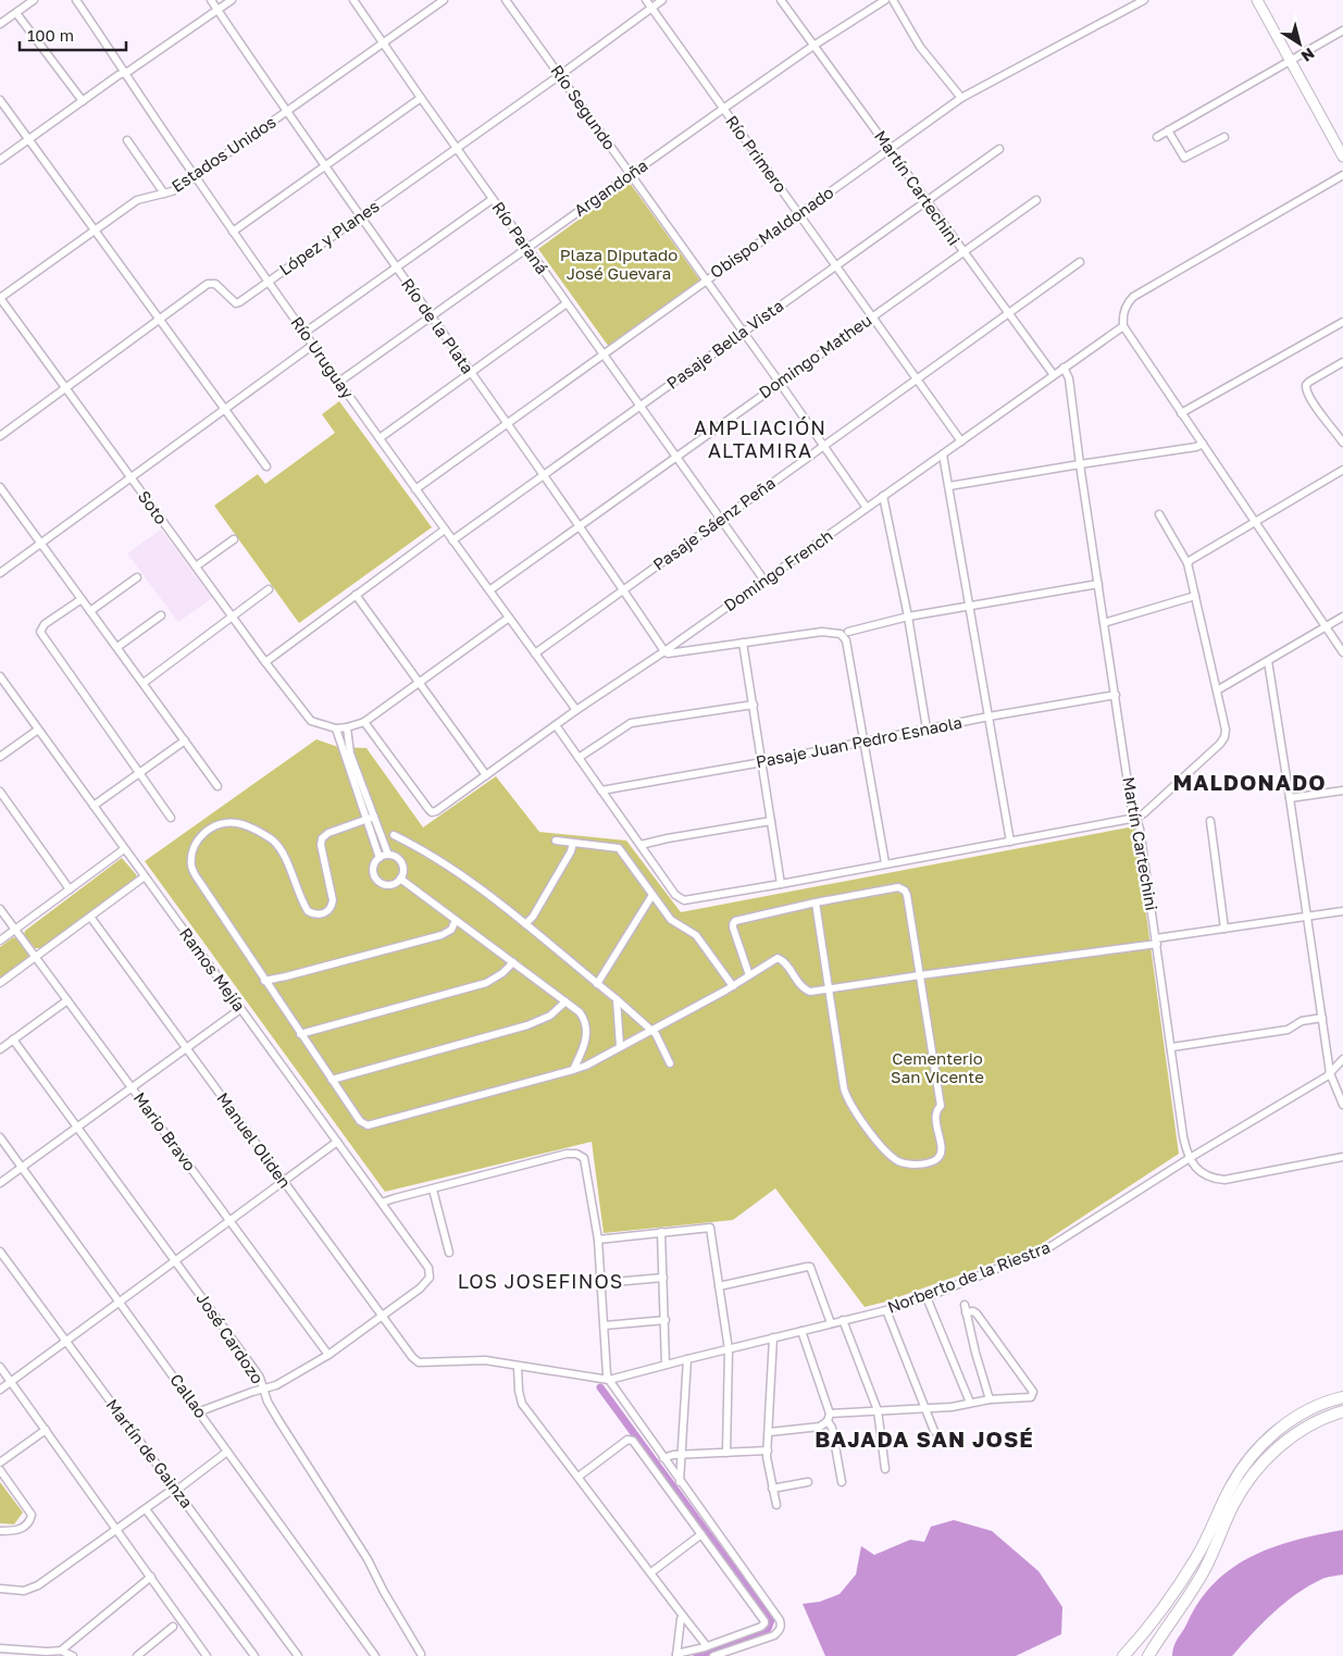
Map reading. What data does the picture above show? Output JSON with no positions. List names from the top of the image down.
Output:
{
  "streets": {
    "street": [
      "Río Segundo",
      "Estados Unidos",
      "Río Primero",
      "Argandoña",
      "Martín Cartechini",
      "Obispo Maldonado",
      "López y Planes",
      "Río Paraná",
      "Río de la Plata",
      "Pasaje Bella Vista",
      "Domingo Matheu",
      "Río Uruguay",
      "Soto",
      "Pasaje Sáenz Peña",
      "Domingo French",
      "Pasaje Juan Pedro Esnaola",
      "Ramos Mejía",
      "Mario Bravo",
      "Manuel Oliden",
      "Norberto de la Riestra",
      "José Cardozo",
      "Callao",
      "Martín de Gainza"
    ]
  },
  "crossings": [
    ["Río Segundo", "Argandoña"],
    ["Río Segundo", "Obispo Maldonado"],
    ["Río Segundo", "López y Planes"],
    ["Río Segundo", "Pasaje Bella Vista"],
    ["Río Segundo", "Domingo Matheu"],
    ["Río Segundo", "Pasaje Sáenz Peña"],
    ["Río Segundo", "Domingo French"],
    ["Estados Unidos", "Río Paraná"],
    ["Estados Unidos", "Río de la Plata"],
    ["Estados Unidos", "Río Uruguay"],
    ["Estados Unidos", "Soto"],
    ["Río Primero", "Argandoña"],
    ["Río Primero", "Obispo Maldonado"],
    ["Río Primero", "López y Planes"],
    ["Río Primero", "Pasaje Bella Vista"],
    ["Río Primero", "Domingo Matheu"],
    ["Río Primero", "Pasaje Sáenz Peña"],
    ["Río Primero", "Domingo French"],
    ["Argandoña", "Martín Cartechini"],
    ["Argandoña", "Río Paraná"],
    ["Argandoña", "Río de la Plata"],
    ["Argandoña", "Río Uruguay"],
    ["Martín Cartechini", "Obispo Maldonado"],
    ["Martín Cartechini", "Pasaje Bella Vista"],
    ["Martín Cartechini", "Domingo Matheu"],
    ["Martín Cartechini", "Pasaje Sáenz Peña"],
    ["Martín Cartechini", "Domingo French"],
    ["Martín Cartechini", "Pasaje Juan Pedro Esnaola"],
    ["Martín Cartechini", "Norberto de la Riestra"],
    ["Obispo Maldonado", "Río Paraná"],
    ["Obispo Maldonado", "Río de la Plata"],
    ["Obispo Maldonado", "Río Uruguay"],
    ["López y Planes", "Río Paraná"],
    ["López y Planes", "Río de la Plata"],
    ["López y Planes", "Río Uruguay"],
    ["López y Planes", "Soto"],
    ["Río Paraná", "Pasaje Bella Vista"],
    ["Río Paraná", "Domingo Matheu"],
    ["Río Paraná", "Pasaje Sáenz Peña"],
    ["Río Paraná", "Domingo French"],
    ["Río de la Plata", "Pasaje Bella Vista"],
    ["Río de la Plata", "Domingo Matheu"],
    ["Río de la Plata", "Pasaje Sáenz Peña"],
    ["Río de la Plata", "Domingo French"],
    ["Pasaje Bella Vista", "Río Uruguay"],
    ["Domingo Matheu", "Río Uruguay"],
    ["Río Uruguay", "Pasaje Sáenz Peña"],
    ["Río Uruguay", "Domingo French"],
    ["Ramos Mejía", "Manuel Oliden"],
    ["Manuel Oliden", "Norberto de la Riestra"]
  ],
  "districts": [
    "AMPLIACIÓN ALTAMIRA",
    "MALDONADO",
    "LOS JOSEFINOS",
    "BAJADA SAN JOSÉ"
  ],
  "parks": ["Plaza Diputado José Guevara", "Cementerio San Vicente"],
  "scale_bar": "100 m",
  "north": "bottom right"
}
